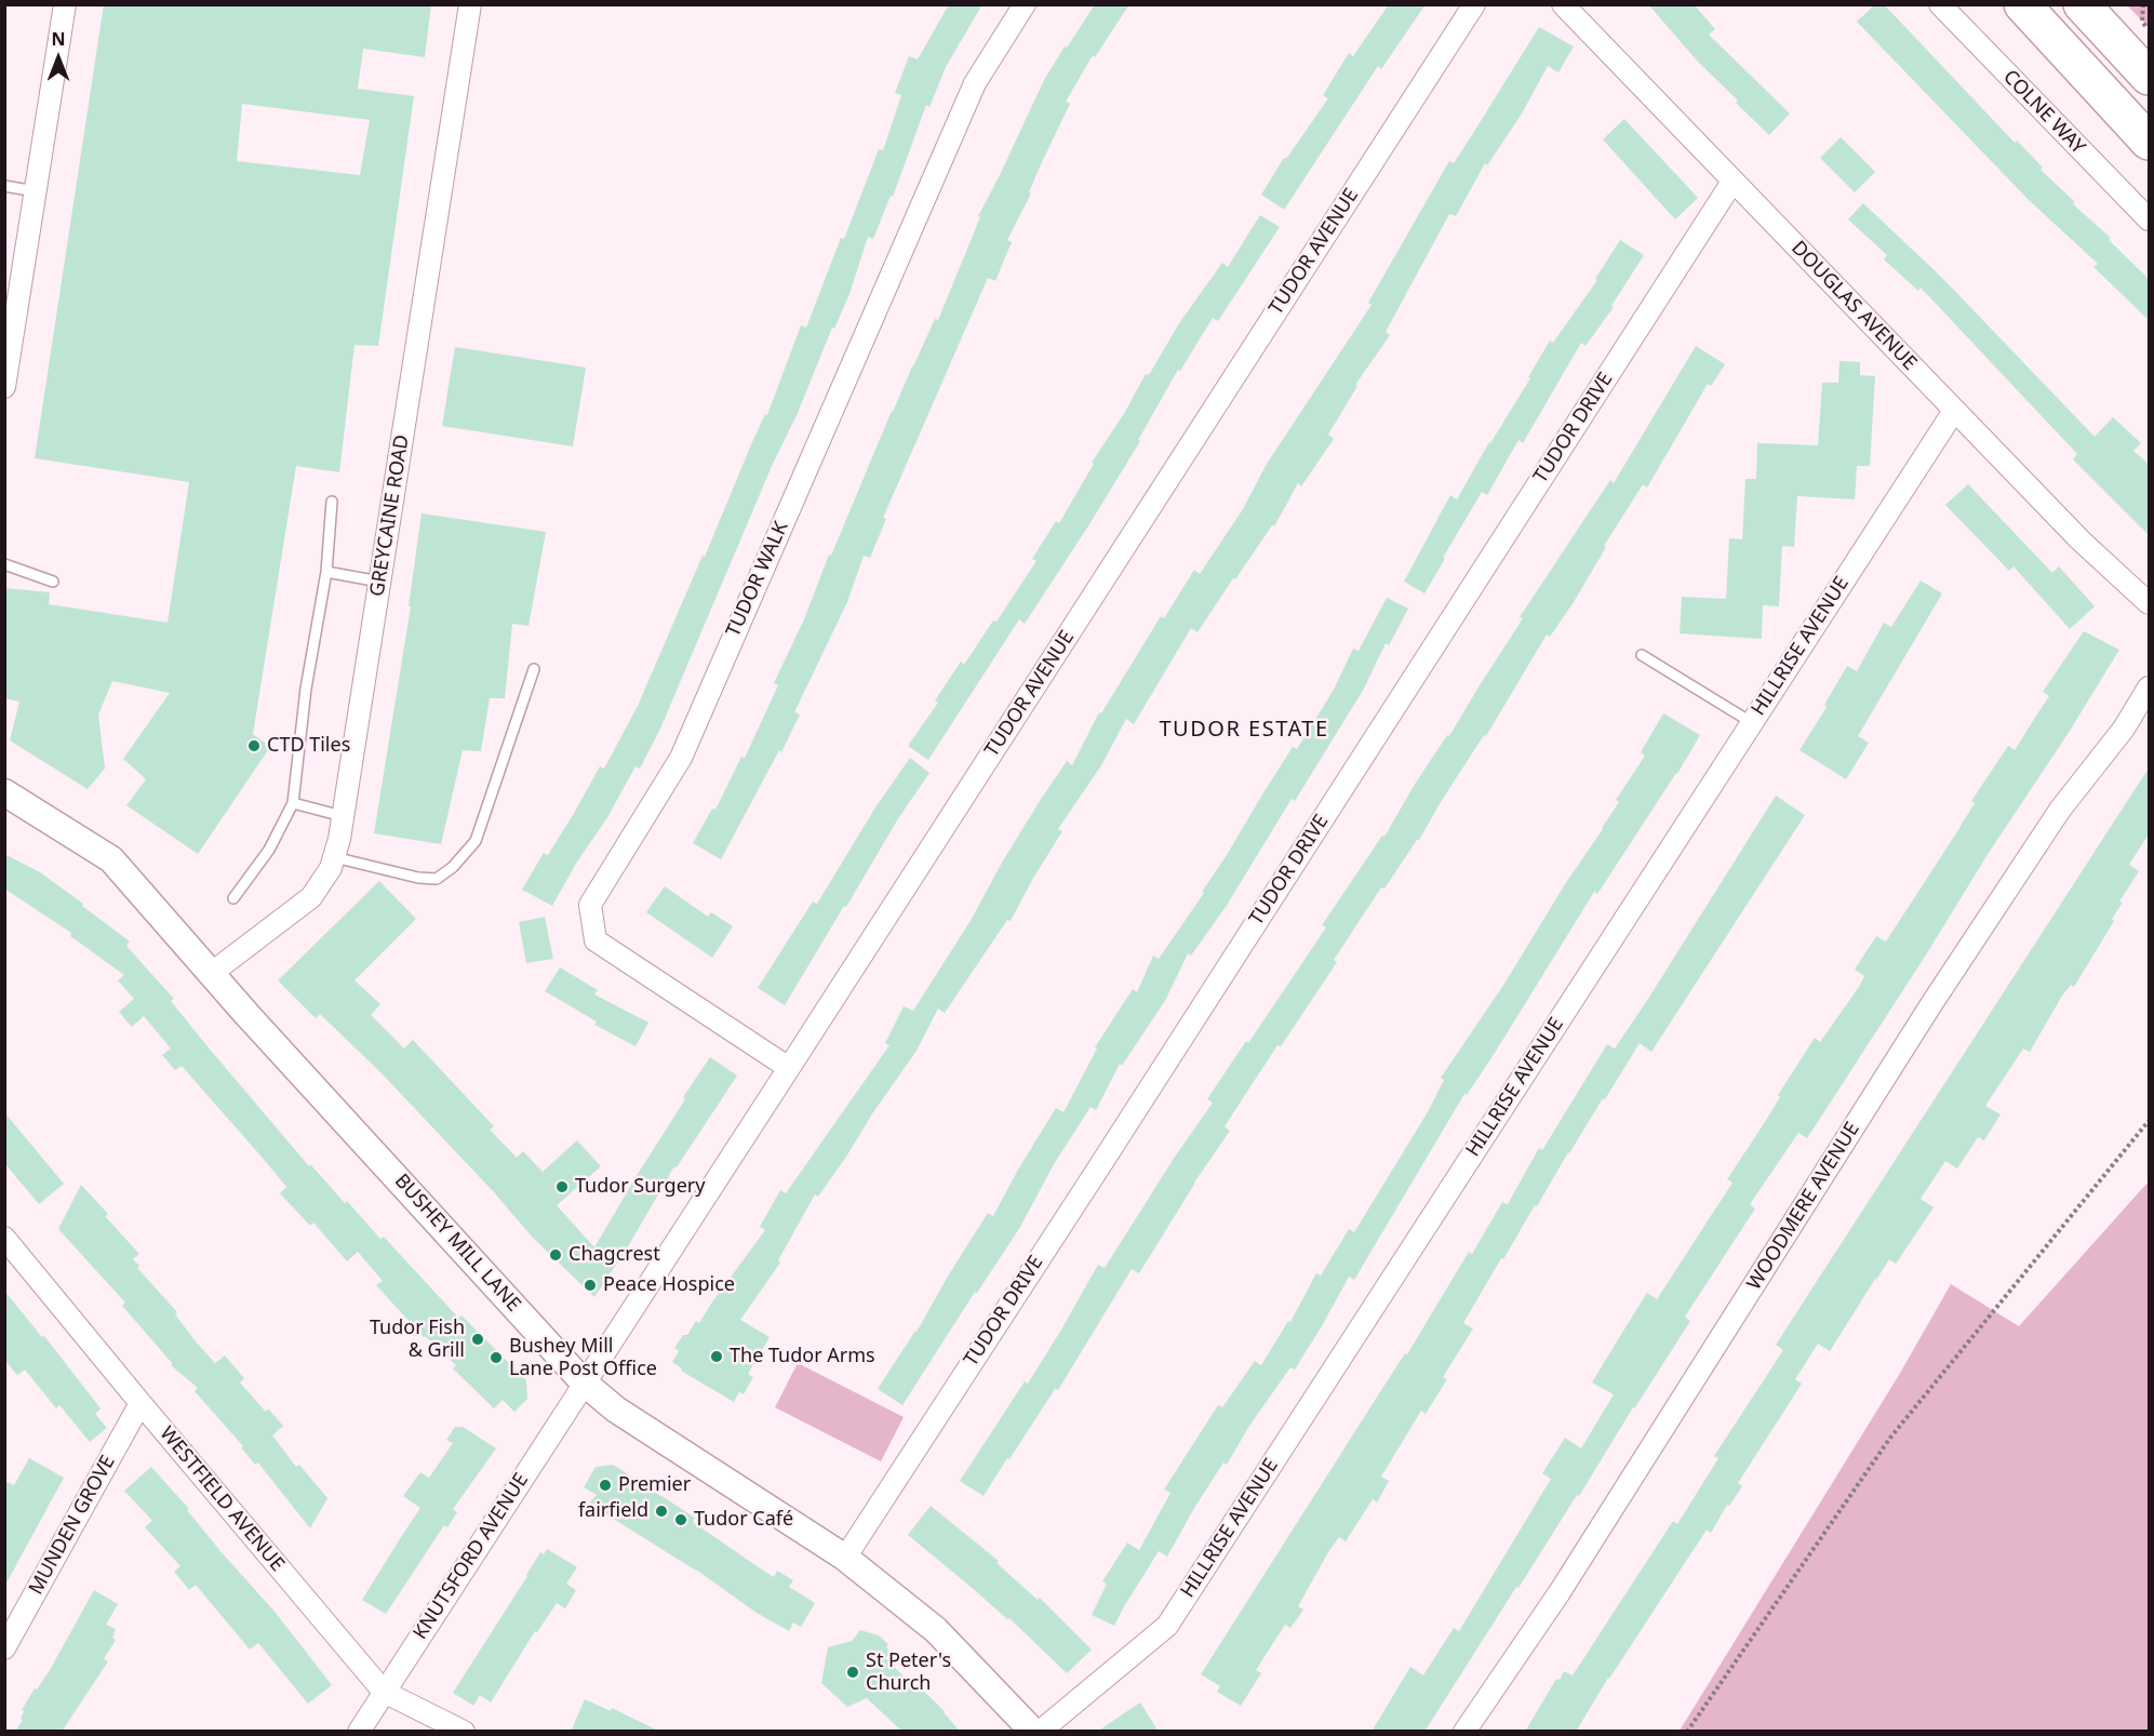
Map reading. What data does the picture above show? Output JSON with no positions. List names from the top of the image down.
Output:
{
  "streets": {
    "street": [
      "COLNE WAY",
      "TUDOR AVENUE",
      "DOUGLAS AVENUE",
      "TUDOR DRIVE",
      "GREYCAINE ROAD",
      "TUDOR WALK",
      "HILLRISE AVENUE",
      "WOODMERE AVENUE",
      "BUSHEY MILL LANE",
      "WESTFIELD AVENUE",
      "MUNDEN GROVE",
      "KNUTSFORD AVENUE"
    ]
  },
  "crossings": [
    ["TUDOR AVENUE", "TUDOR WALK"],
    ["TUDOR AVENUE", "BUSHEY MILL LANE"],
    ["TUDOR AVENUE", "KNUTSFORD AVENUE"],
    ["DOUGLAS AVENUE", "TUDOR DRIVE"],
    ["DOUGLAS AVENUE", "HILLRISE AVENUE"],
    ["TUDOR DRIVE", "BUSHEY MILL LANE"],
    ["GREYCAINE ROAD", "BUSHEY MILL LANE"],
    ["BUSHEY MILL LANE", "KNUTSFORD AVENUE"],
    ["WESTFIELD AVENUE", "MUNDEN GROVE"],
    ["WESTFIELD AVENUE", "KNUTSFORD AVENUE"]
  ],
  "districts": ["TUDOR ESTATE"],
  "places": [
    "CTD Tiles",
    "Tudor Surgery",
    "Chagcrest",
    "Peace Hospice",
    "Tudor Fish & Grill",
    "The Tudor Arms",
    "Bushey Mill Lane Post Office",
    "Premier",
    "fairfield",
    "Tudor Café",
    "St Peter's Church"
  ],
  "north": "top"
}
